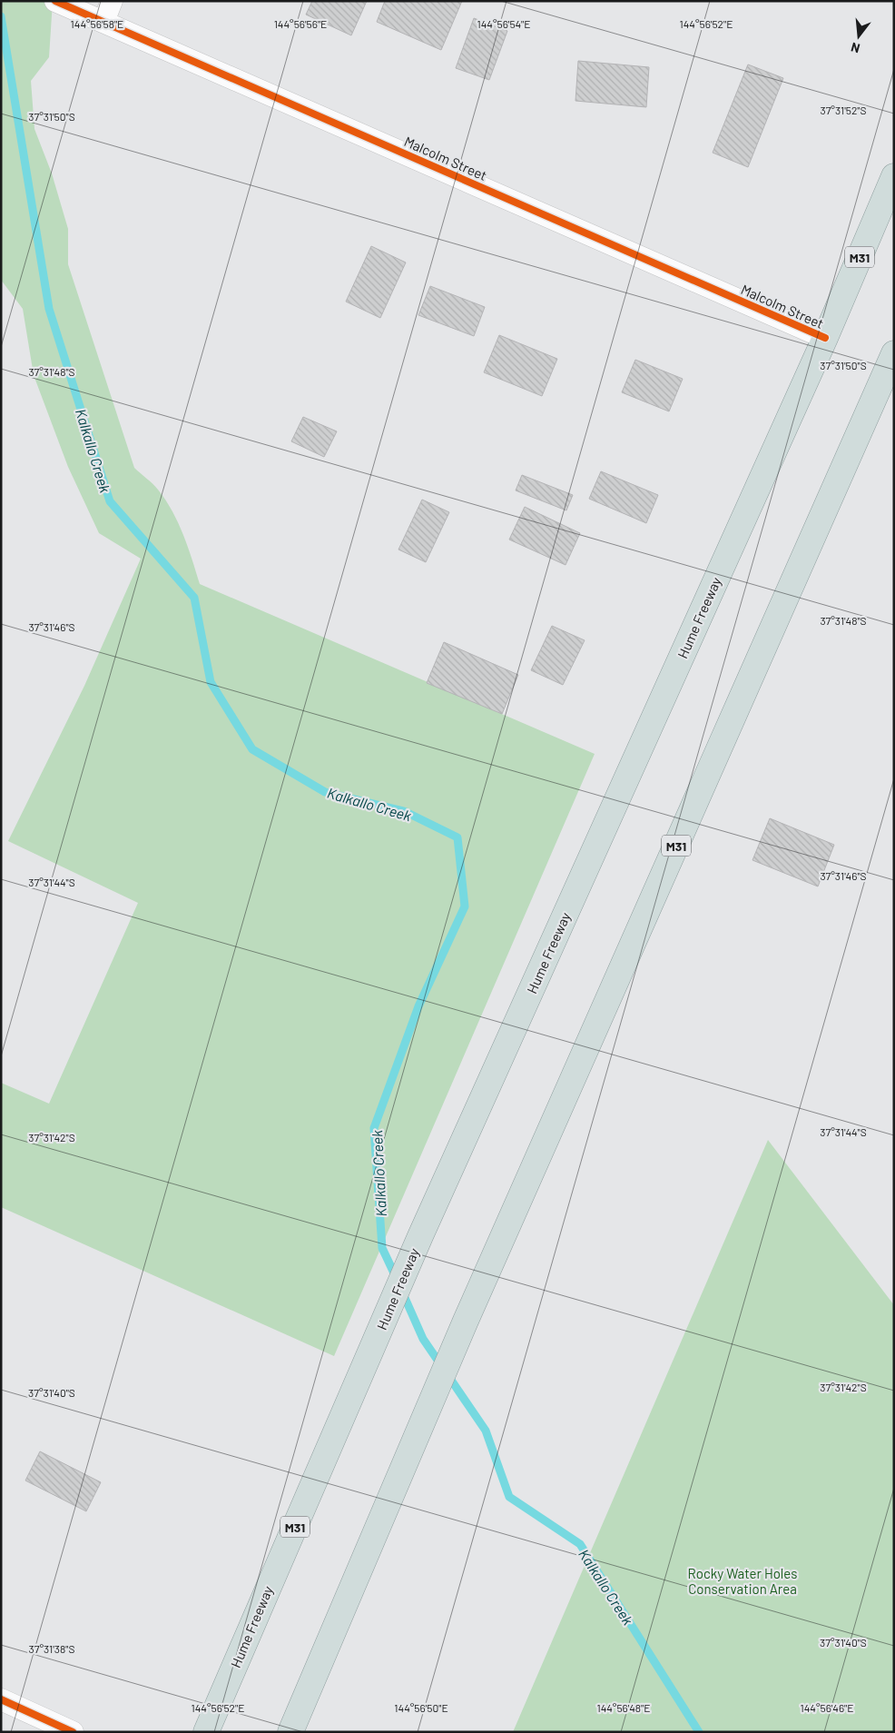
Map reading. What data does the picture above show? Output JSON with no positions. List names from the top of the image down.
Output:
{
  "streets": {
    "highway": ["M31", "Hume Freeway"],
    "street": ["Malcolm Street"]
  },
  "crossings": [
    ["Malcolm Street", "Hume Freeway"]
  ],
  "water": ["Kalkallo Creek"],
  "parks": ["Rocky Water Holes Conservation Area"],
  "north": "bottom",
  "coordinates": [
    "144°56'58\"E",
    "144°56'56\"E",
    "144°56'54\"E",
    "144°56'52\"E",
    "37°31'52\"S",
    "37°31'50\"S",
    "37°31'48\"S",
    "37°31'46\"S",
    "37°31'44\"S",
    "37°31'42\"S",
    "37°31'40\"S",
    "37°31'38\"S",
    "144°56'50\"E",
    "144°56'48\"E",
    "144°56'46\"E"
  ]
}
